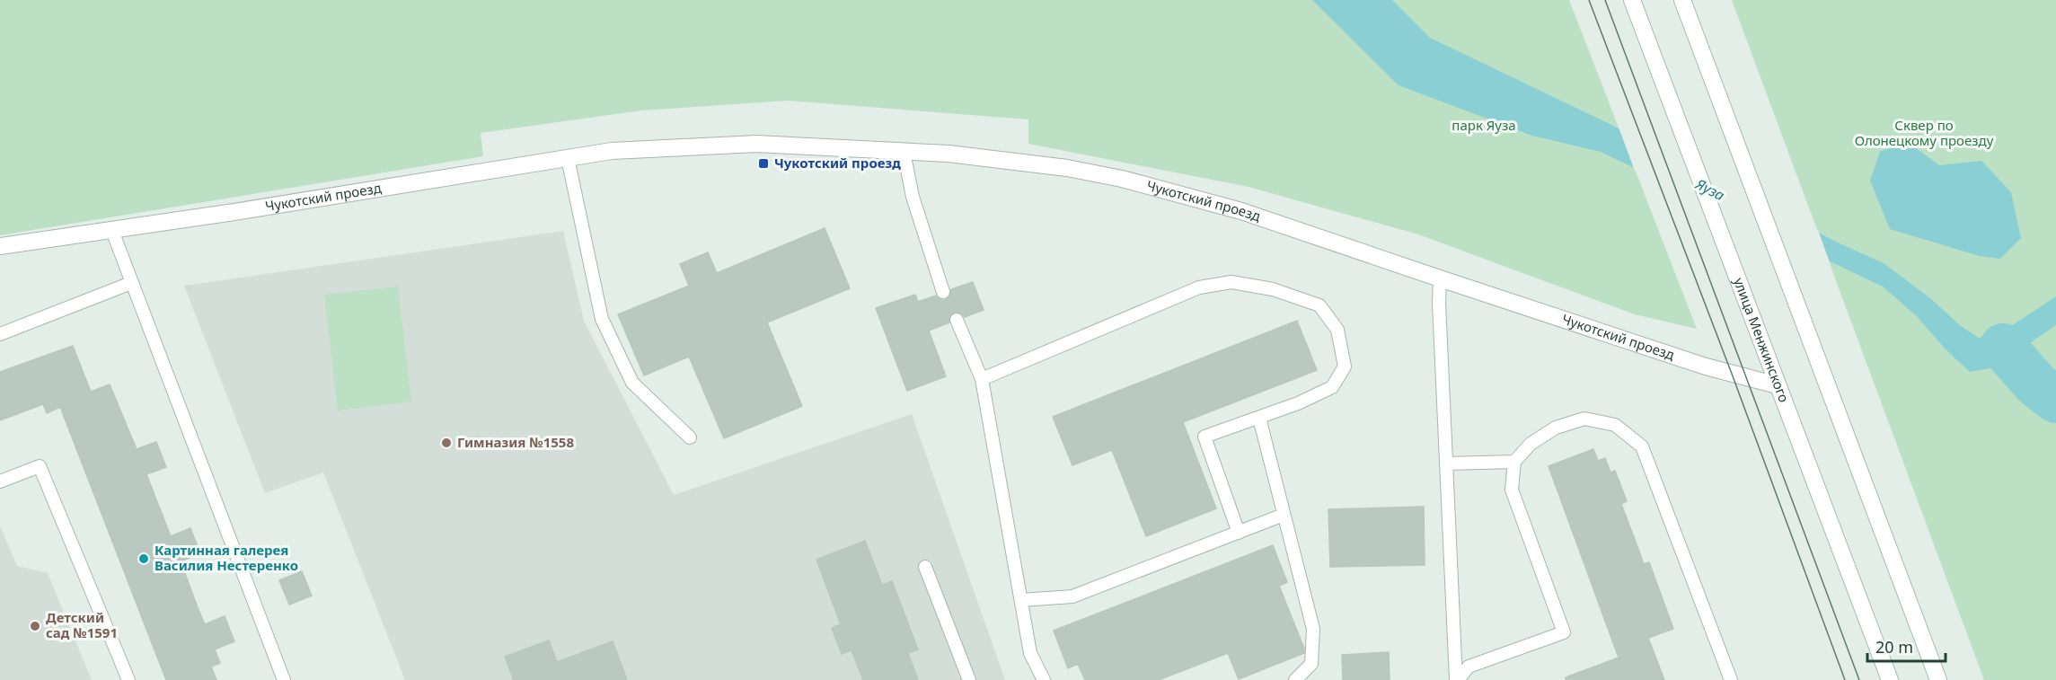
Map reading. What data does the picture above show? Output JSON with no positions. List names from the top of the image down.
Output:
{
  "streets": {
    "street": ["Чукотский проезд", "улица Менжинского"]
  },
  "crossings": [
    ["Чукотский проезд", "улица Менжинского"]
  ],
  "water": ["Яуза"],
  "parks": ["парк Яуза", "Сквер по Олонецкому проезду"],
  "places": {
    "transit": ["Чукотский проезд"],
    "other": ["Гимназия №1558", "Картинная галерея Василия Нестеренко", "Детский сад №1591"]
  },
  "scale_bar": "20 m"
}
